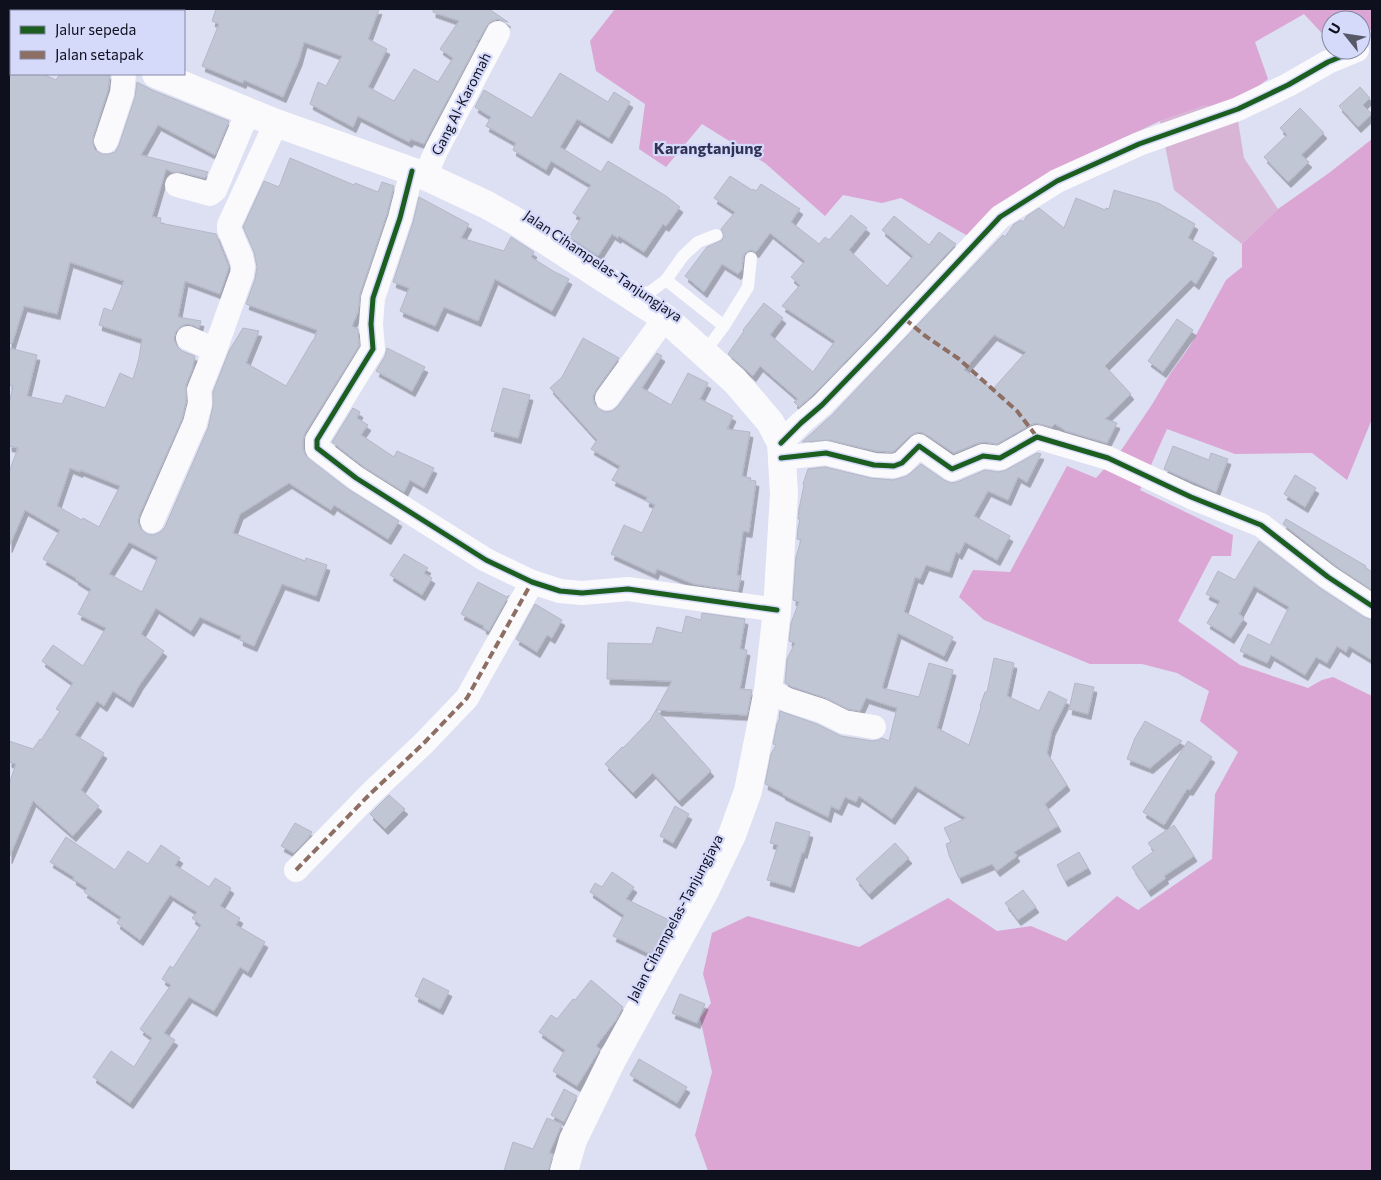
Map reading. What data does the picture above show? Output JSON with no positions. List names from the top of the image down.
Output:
{
  "streets": {
    "main road": ["Jalan Cihampelas-Tanjungjaya"],
    "street": ["Gang Al-Karomah"]
  },
  "crossings": [
    ["Gang Al-Karomah", "Jalan Cihampelas-Tanjungjaya"]
  ],
  "districts": ["Karangtanjung"],
  "legend": ["Jalur sepeda", "Jalan setapak"],
  "north": "top left"
}
